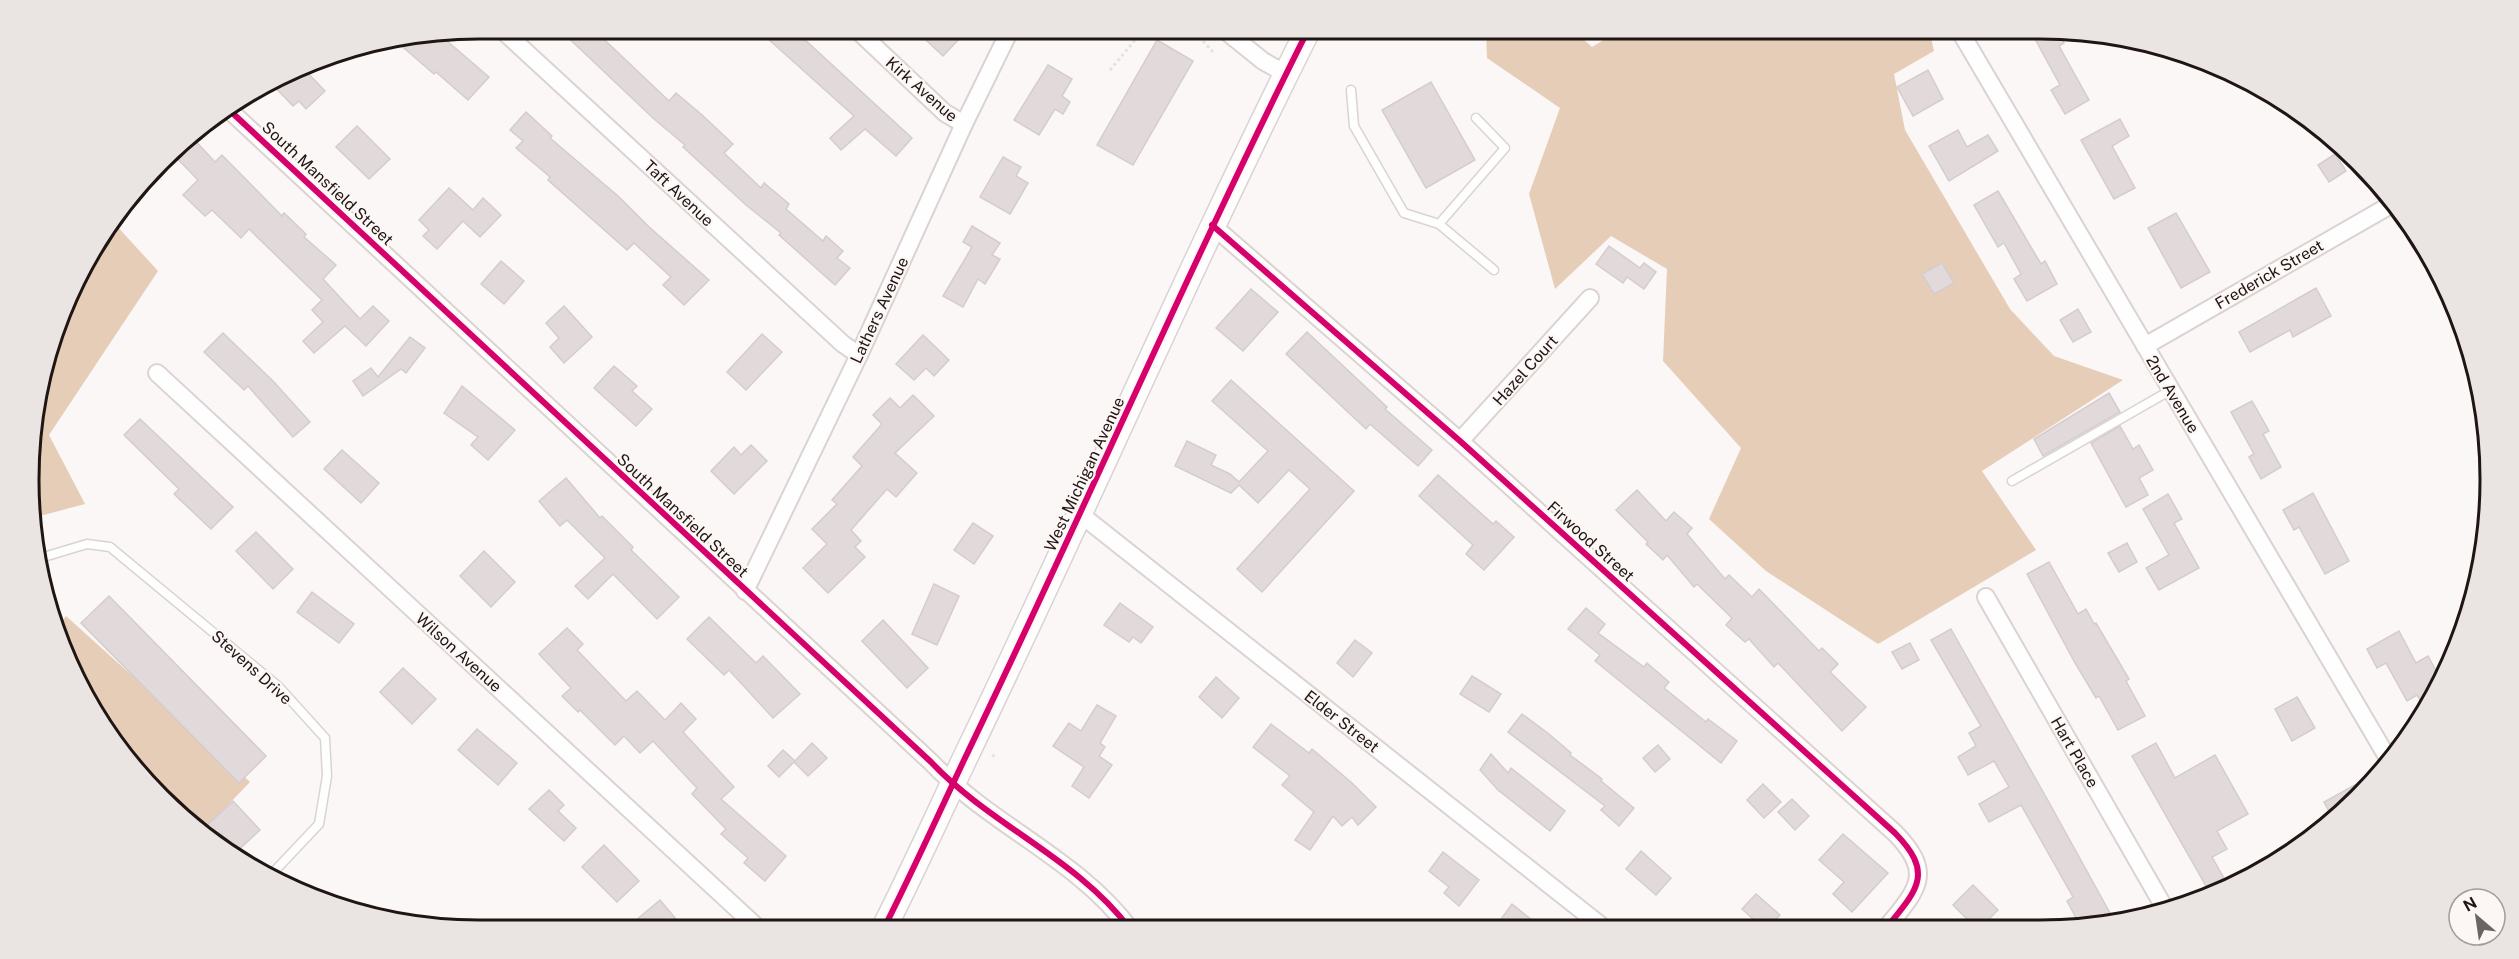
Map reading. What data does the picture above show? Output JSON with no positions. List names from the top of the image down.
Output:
{
  "streets": {
    "main road": ["West Michigan Avenue"],
    "street": [
      "Kirk Avenue",
      "South Mansfield Street",
      "Taft Avenue",
      "Frederick Street",
      "Lathers Avenue",
      "Hazel Court",
      "2nd Avenue",
      "Firwood Street",
      "Wilson Avenue",
      "Elder Street",
      "Hart Place"
    ],
    "lane": ["Stevens Drive"]
  },
  "crossings": [
    ["Kirk Avenue", "Lathers Avenue"],
    ["South Mansfield Street", "Lathers Avenue"],
    ["South Mansfield Street", "West Michigan Avenue"],
    ["Taft Avenue", "Lathers Avenue"],
    ["Frederick Street", "2nd Avenue"],
    ["Hazel Court", "Firwood Street"],
    ["West Michigan Avenue", "Firwood Street"],
    ["West Michigan Avenue", "Elder Street"]
  ],
  "north": "top left"
}
